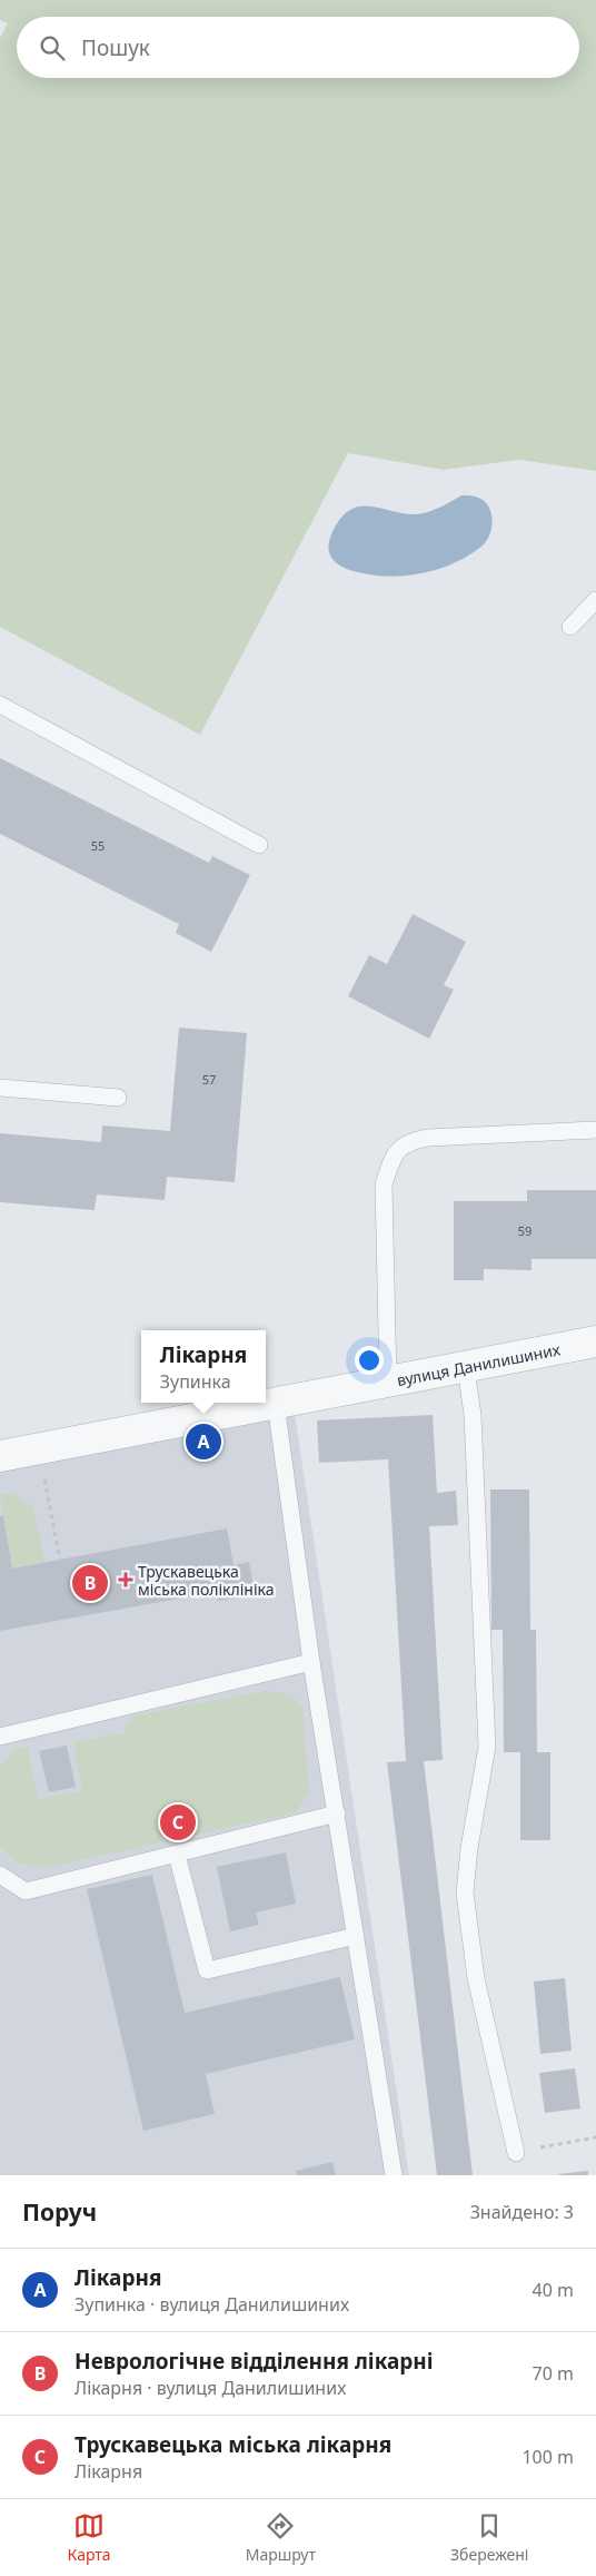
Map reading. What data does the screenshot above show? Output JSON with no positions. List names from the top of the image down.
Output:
{
  "streets": {
    "street": ["вулиця Данилишиних"]
  },
  "places": {
    "health": ["Трускавецька міська поліклініка"]
  },
  "house_numbers": ["55", "57", "59"],
  "page": {
    "search": "Пошук",
    "popup": ["Лікарня", "Зупинка"],
    "pins": ["A", "B", "C"],
    "heading": ["Поруч", "Знайдено: 3"],
    "list": [
      {
        "mark": "A",
        "name": "Лікарня",
        "note": "Зупинка · вулиця Данилишиних",
        "value": "40 m"
      },
      {
        "mark": "B",
        "name": "Неврологічне відділення лікарні",
        "note": "Лікарня · вулиця Данилишиних",
        "value": "70 m"
      },
      {
        "mark": "C",
        "name": "Трускавецька міська лікарня",
        "note": "Лікарня",
        "value": "100 m"
      }
    ],
    "nav": ["Карта", "Маршрут", "Збережені"]
  }
}
